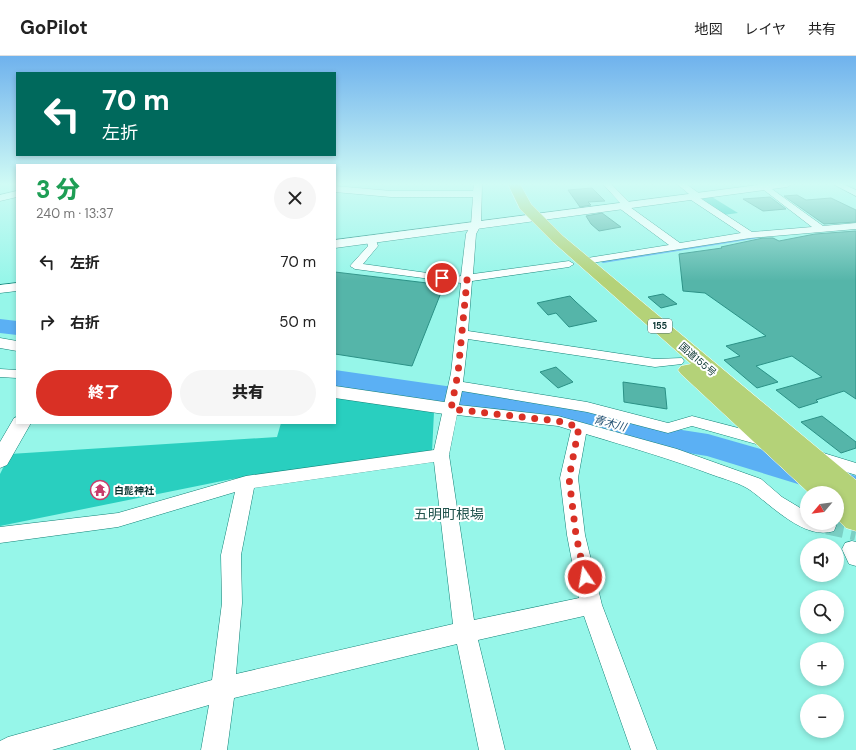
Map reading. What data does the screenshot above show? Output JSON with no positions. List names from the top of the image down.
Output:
{
  "streets": {
    "highway": ["155", "国道155号"]
  },
  "districts": ["五明町根場"],
  "water": ["青木川"],
  "places": {
    "temple": ["白髭神社"]
  },
  "north": "bottom left",
  "page": {
    "header": "GoPilot",
    "nav": ["地図", "レイヤ", "共有"],
    "turn": ["70 m", "左折"],
    "heading": ["3 分", "240 m · 13:37"],
    "list": [
      {
        "name": "左折",
        "value": "70 m"
      },
      {
        "name": "右折",
        "value": "50 m"
      }
    ],
    "buttons": ["終了", "共有"],
    "map_buttons": ["+", "−"]
  }
}
